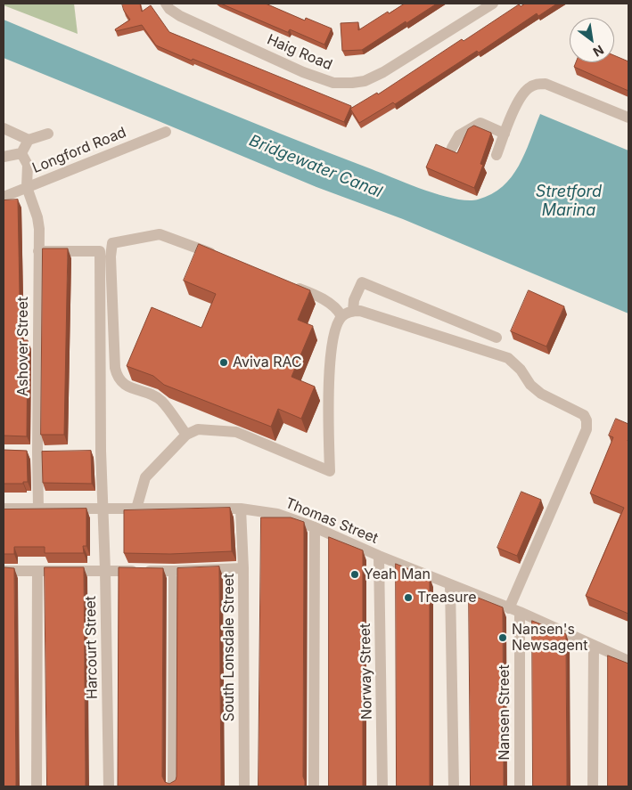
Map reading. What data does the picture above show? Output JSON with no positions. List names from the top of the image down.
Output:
{
  "streets": {
    "street": [
      "Haig Road",
      "Longford Road",
      "Ashover Street",
      "Thomas Street",
      "Harcourt Street",
      "South Lonsdale Street",
      "Norway Street",
      "Nansen Street"
    ]
  },
  "crossings": [
    ["Longford Road", "Ashover Street"],
    ["Ashover Street", "Thomas Street"],
    ["Ashover Street", "Harcourt Street"],
    ["Thomas Street", "Harcourt Street"],
    ["Thomas Street", "South Lonsdale Street"],
    ["Thomas Street", "Norway Street"],
    ["Thomas Street", "Nansen Street"]
  ],
  "water": ["Bridgewater Canal", "Stretford Marina"],
  "places": [
    "Aviva RAC",
    "Yeah Man",
    "Treasure",
    "Nansen's Newsagent"
  ],
  "north": "bottom right"
}
